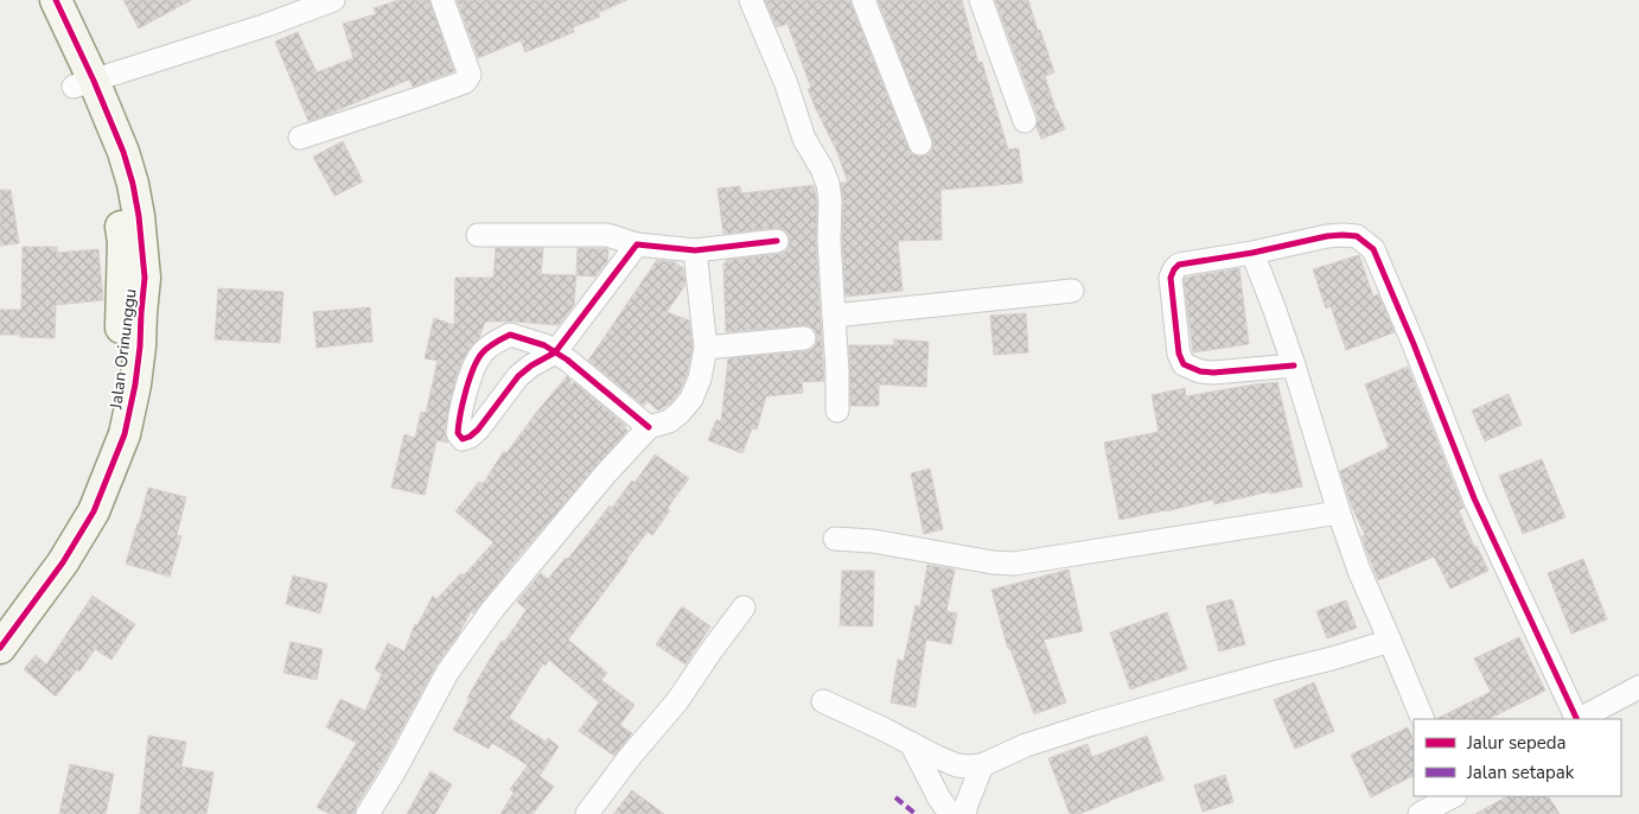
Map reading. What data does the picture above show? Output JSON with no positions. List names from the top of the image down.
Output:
{
  "streets": {
    "street": ["Jalan Orinunggu"]
  },
  "legend": ["Jalur sepeda", "Jalan setapak"]
}
